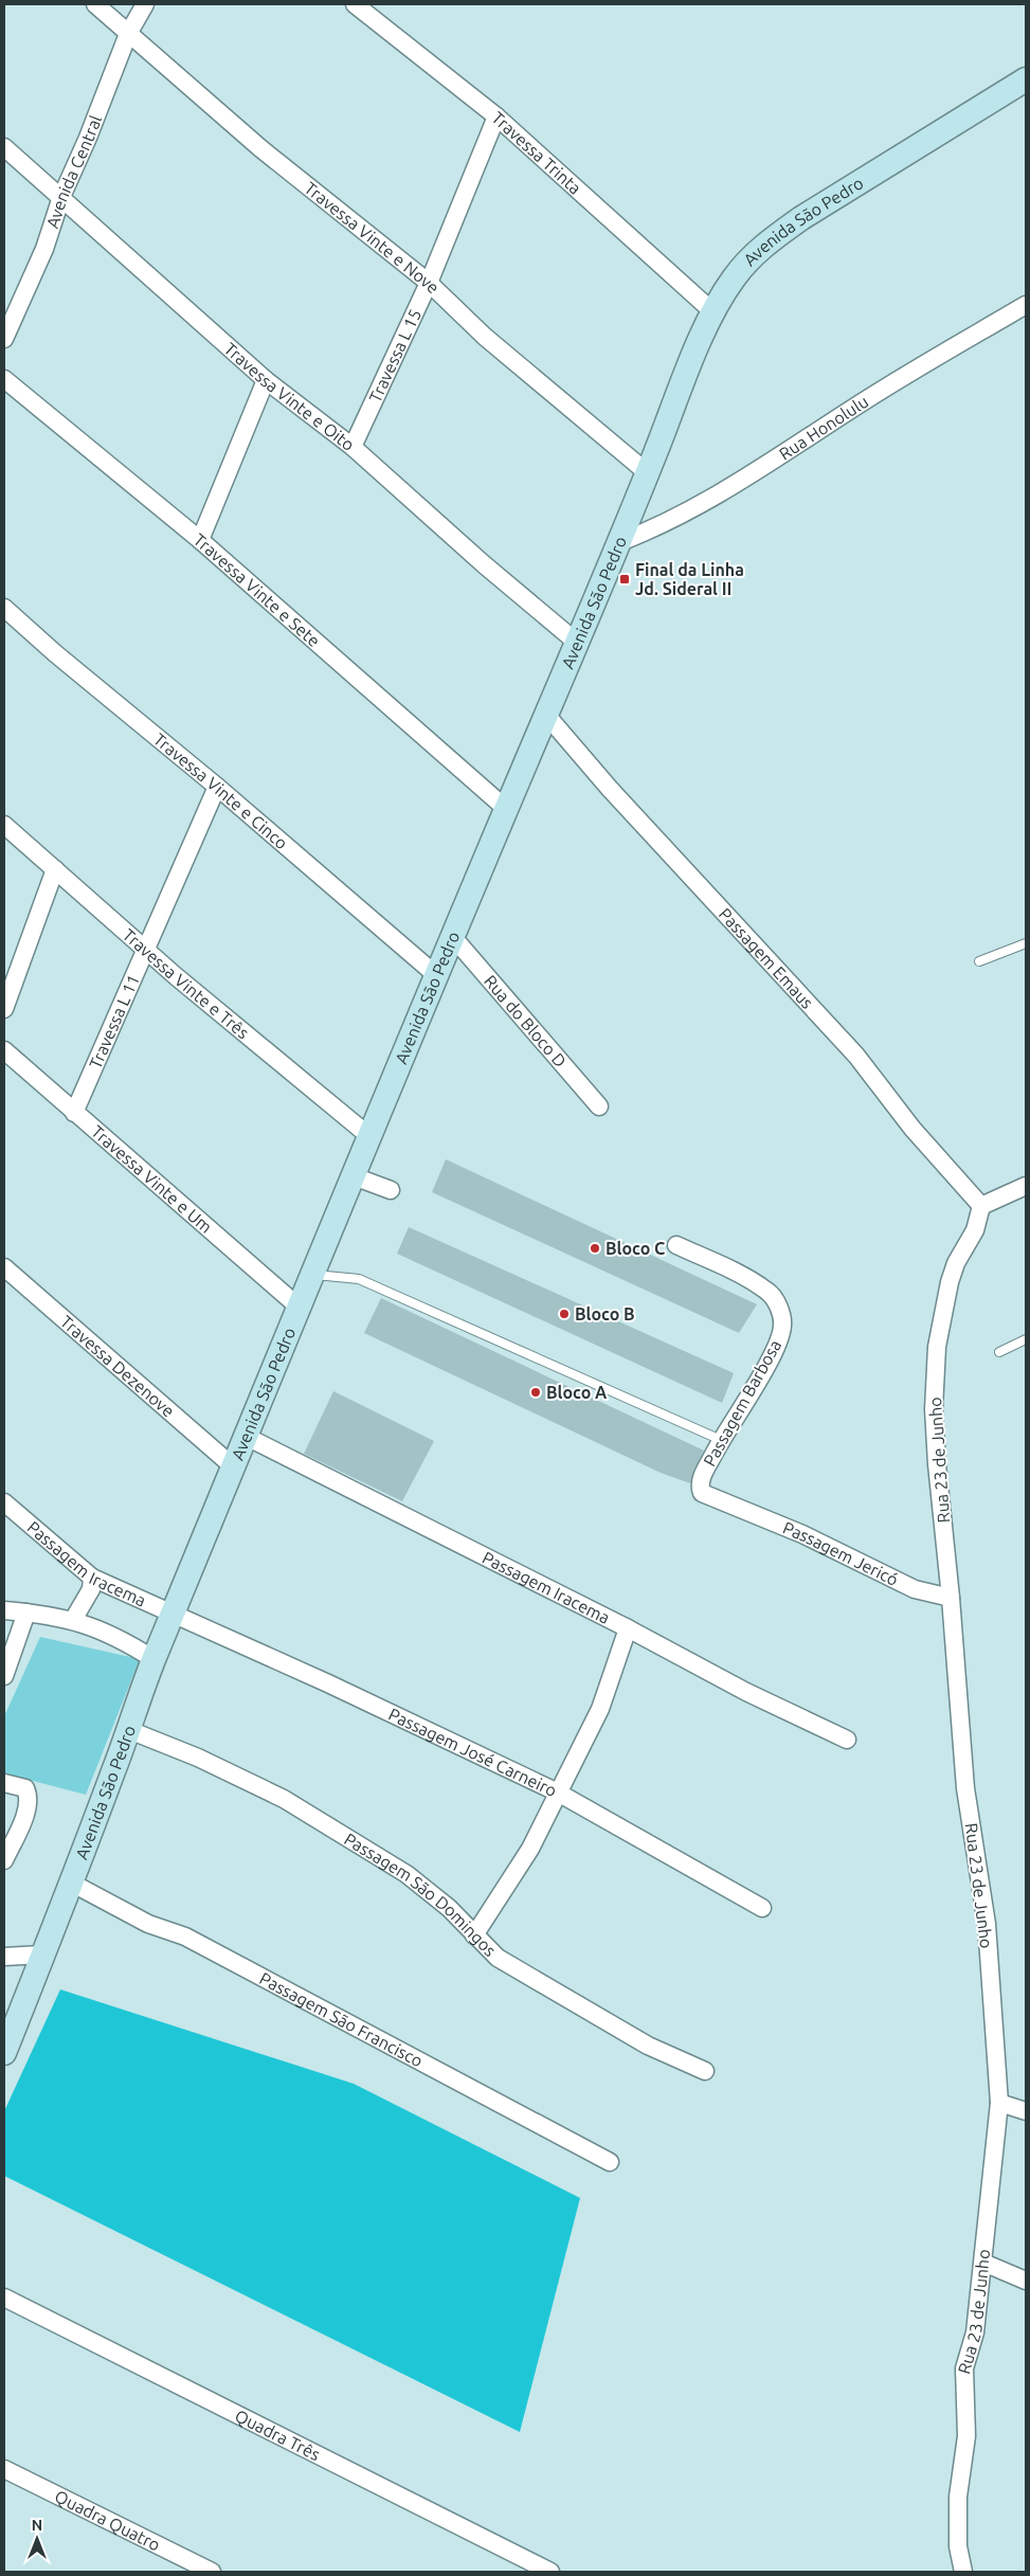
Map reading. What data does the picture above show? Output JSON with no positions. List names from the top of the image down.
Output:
{
  "streets": {
    "main road": ["Avenida São Pedro"],
    "street": [
      "Travessa Trinta",
      "Avenida Central",
      "Travessa Vinte e Nove",
      "Travessa L 15",
      "Travessa Vinte e Oito",
      "Rua Honolulu",
      "Travessa Vinte e Sete",
      "Travessa Vinte e Cinco",
      "Passagem Emaus",
      "Travessa Vinte e Três",
      "Travessa L 11",
      "Rua do Bloco D",
      "Travessa Vinte e Um",
      "Travessa Dezenove",
      "Passagem Barbosa",
      "Rua 23 de Junho",
      "Passagem Jericó",
      "Passagem Iracema",
      "Passagem José Carneiro",
      "Passagem São Domingos",
      "Passagem São Francisco",
      "Quadra Três",
      "Quadra Quatro"
    ]
  },
  "crossings": [
    ["Travessa Trinta", "Avenida São Pedro"],
    ["Travessa Trinta", "Travessa L 15"],
    ["Avenida Central", "Travessa Vinte e Nove"],
    ["Avenida Central", "Travessa Vinte e Oito"],
    ["Avenida São Pedro", "Travessa Vinte e Nove"],
    ["Avenida São Pedro", "Travessa Vinte e Oito"],
    ["Avenida São Pedro", "Rua Honolulu"],
    ["Avenida São Pedro", "Travessa Vinte e Sete"],
    ["Avenida São Pedro", "Travessa Vinte e Cinco"],
    ["Avenida São Pedro", "Passagem Emaus"],
    ["Avenida São Pedro", "Travessa Vinte e Três"],
    ["Avenida São Pedro", "Rua do Bloco D"],
    ["Avenida São Pedro", "Travessa Vinte e Um"],
    ["Avenida São Pedro", "Travessa Dezenove"],
    ["Avenida São Pedro", "Passagem Iracema"],
    ["Avenida São Pedro", "Passagem José Carneiro"],
    ["Avenida São Pedro", "Passagem São Domingos"],
    ["Avenida São Pedro", "Passagem São Francisco"],
    ["Travessa Vinte e Nove", "Travessa L 15"],
    ["Travessa L 15", "Travessa Vinte e Oito"],
    ["Travessa Vinte e Cinco", "Travessa L 11"],
    ["Passagem Emaus", "Rua 23 de Junho"],
    ["Travessa Vinte e Três", "Travessa L 11"],
    ["Travessa L 11", "Travessa Vinte e Um"],
    ["Passagem Barbosa", "Passagem Jericó"],
    ["Rua 23 de Junho", "Passagem Jericó"],
    ["Passagem Iracema", "Passagem José Carneiro"]
  ],
  "places": {
    "transit": ["Final da Linha Jd. Sideral II"],
    "other": ["Bloco C", "Bloco B", "Bloco A"]
  },
  "north": "top"
}
